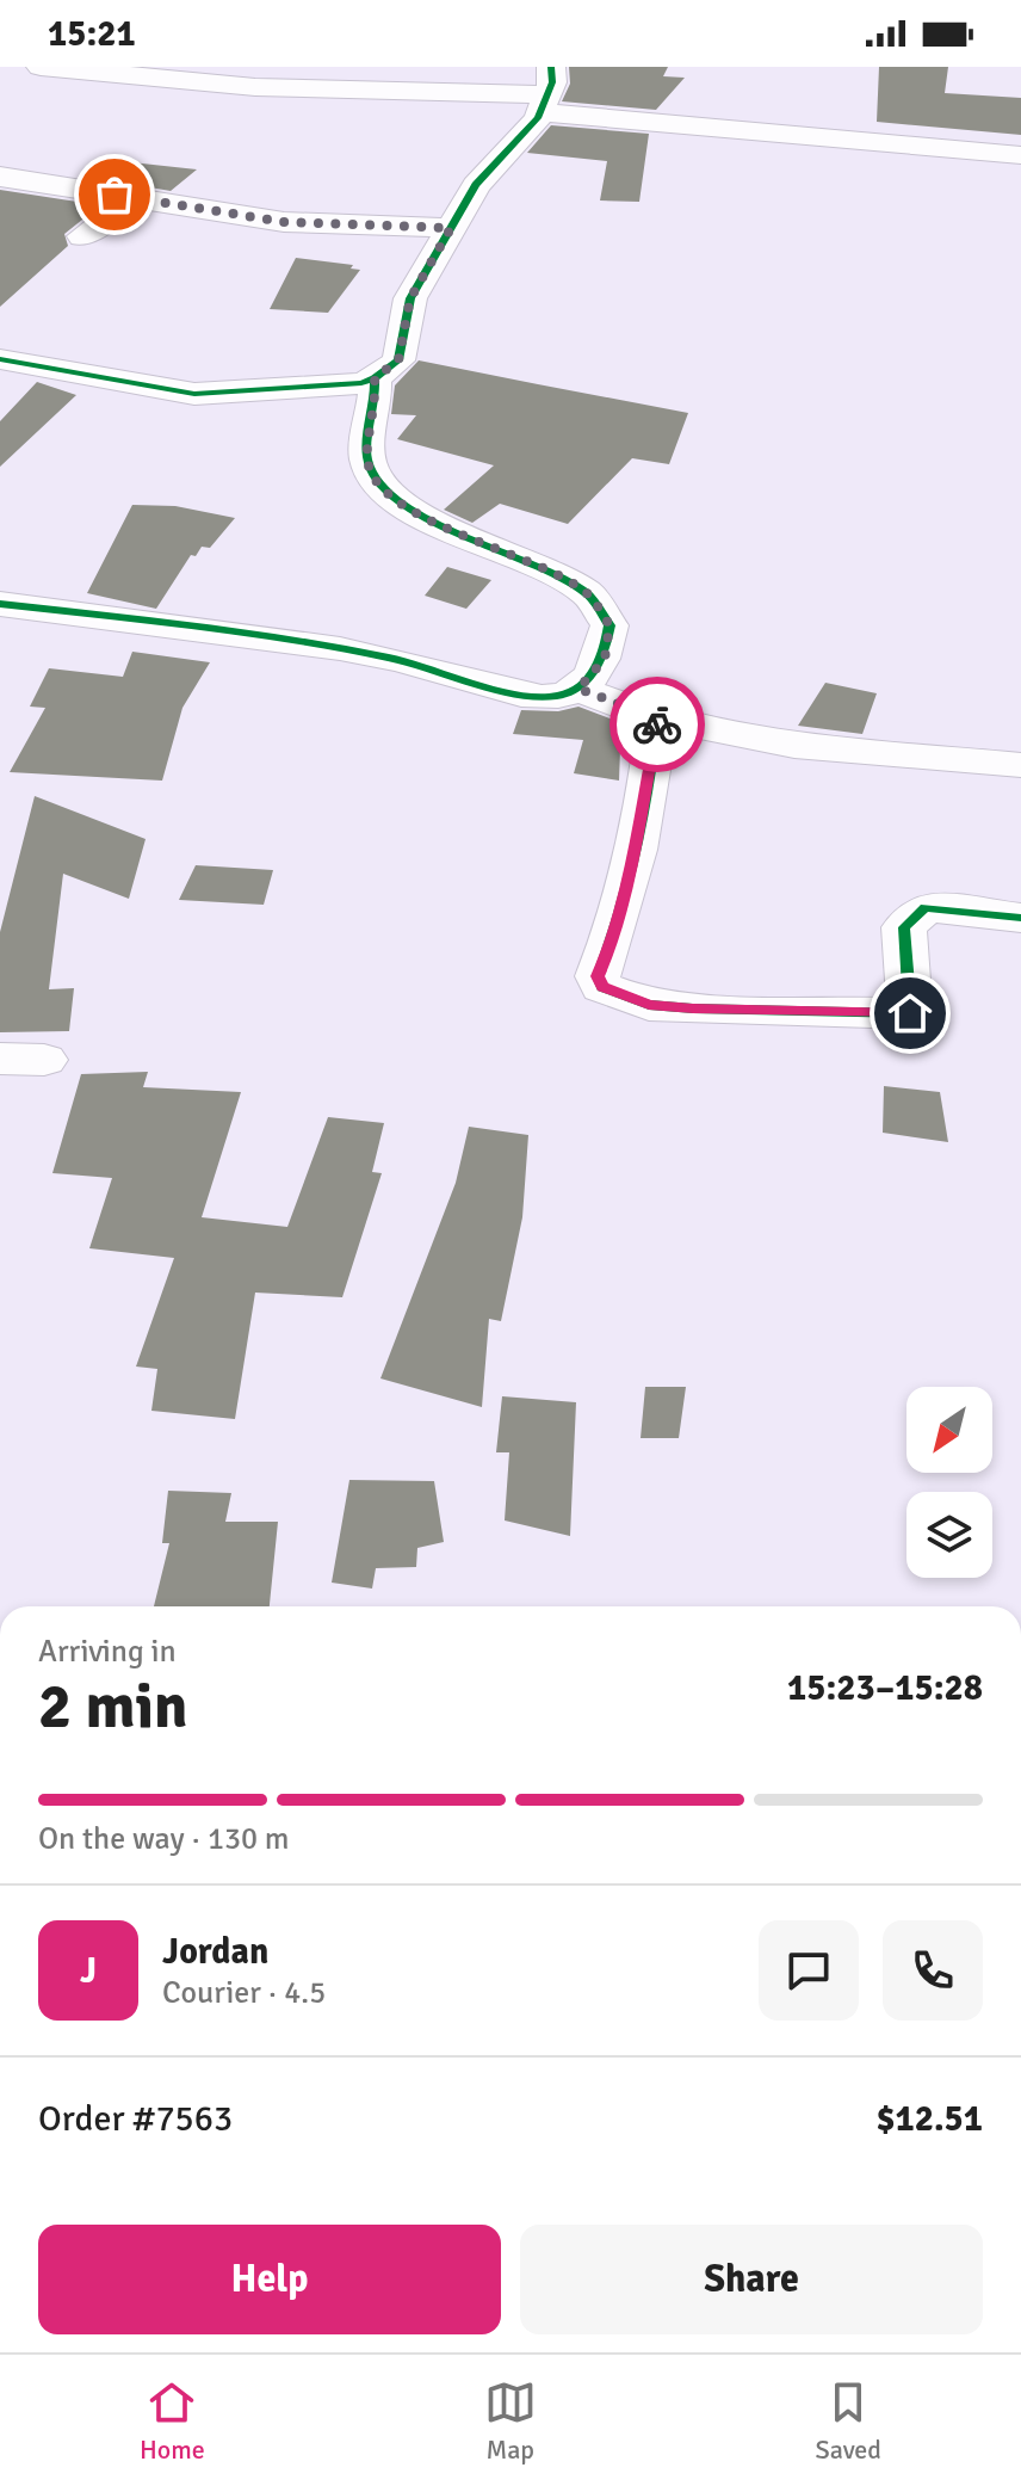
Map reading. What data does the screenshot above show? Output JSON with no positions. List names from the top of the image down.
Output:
{
  "north": "bottom left",
  "page": {
    "status": "15:21",
    "heading": ["2 min", "Arriving in", "15:23–15:28"],
    "panel": [
      "Jordan",
      "Courier · 4.5",
      "Order #7563",
      "$12.51"
    ],
    "bar": "On the way · 130 m",
    "round": "J",
    "buttons": ["Help", "Share"],
    "tabs": ["Home", "Map", "Saved"]
  }
}
